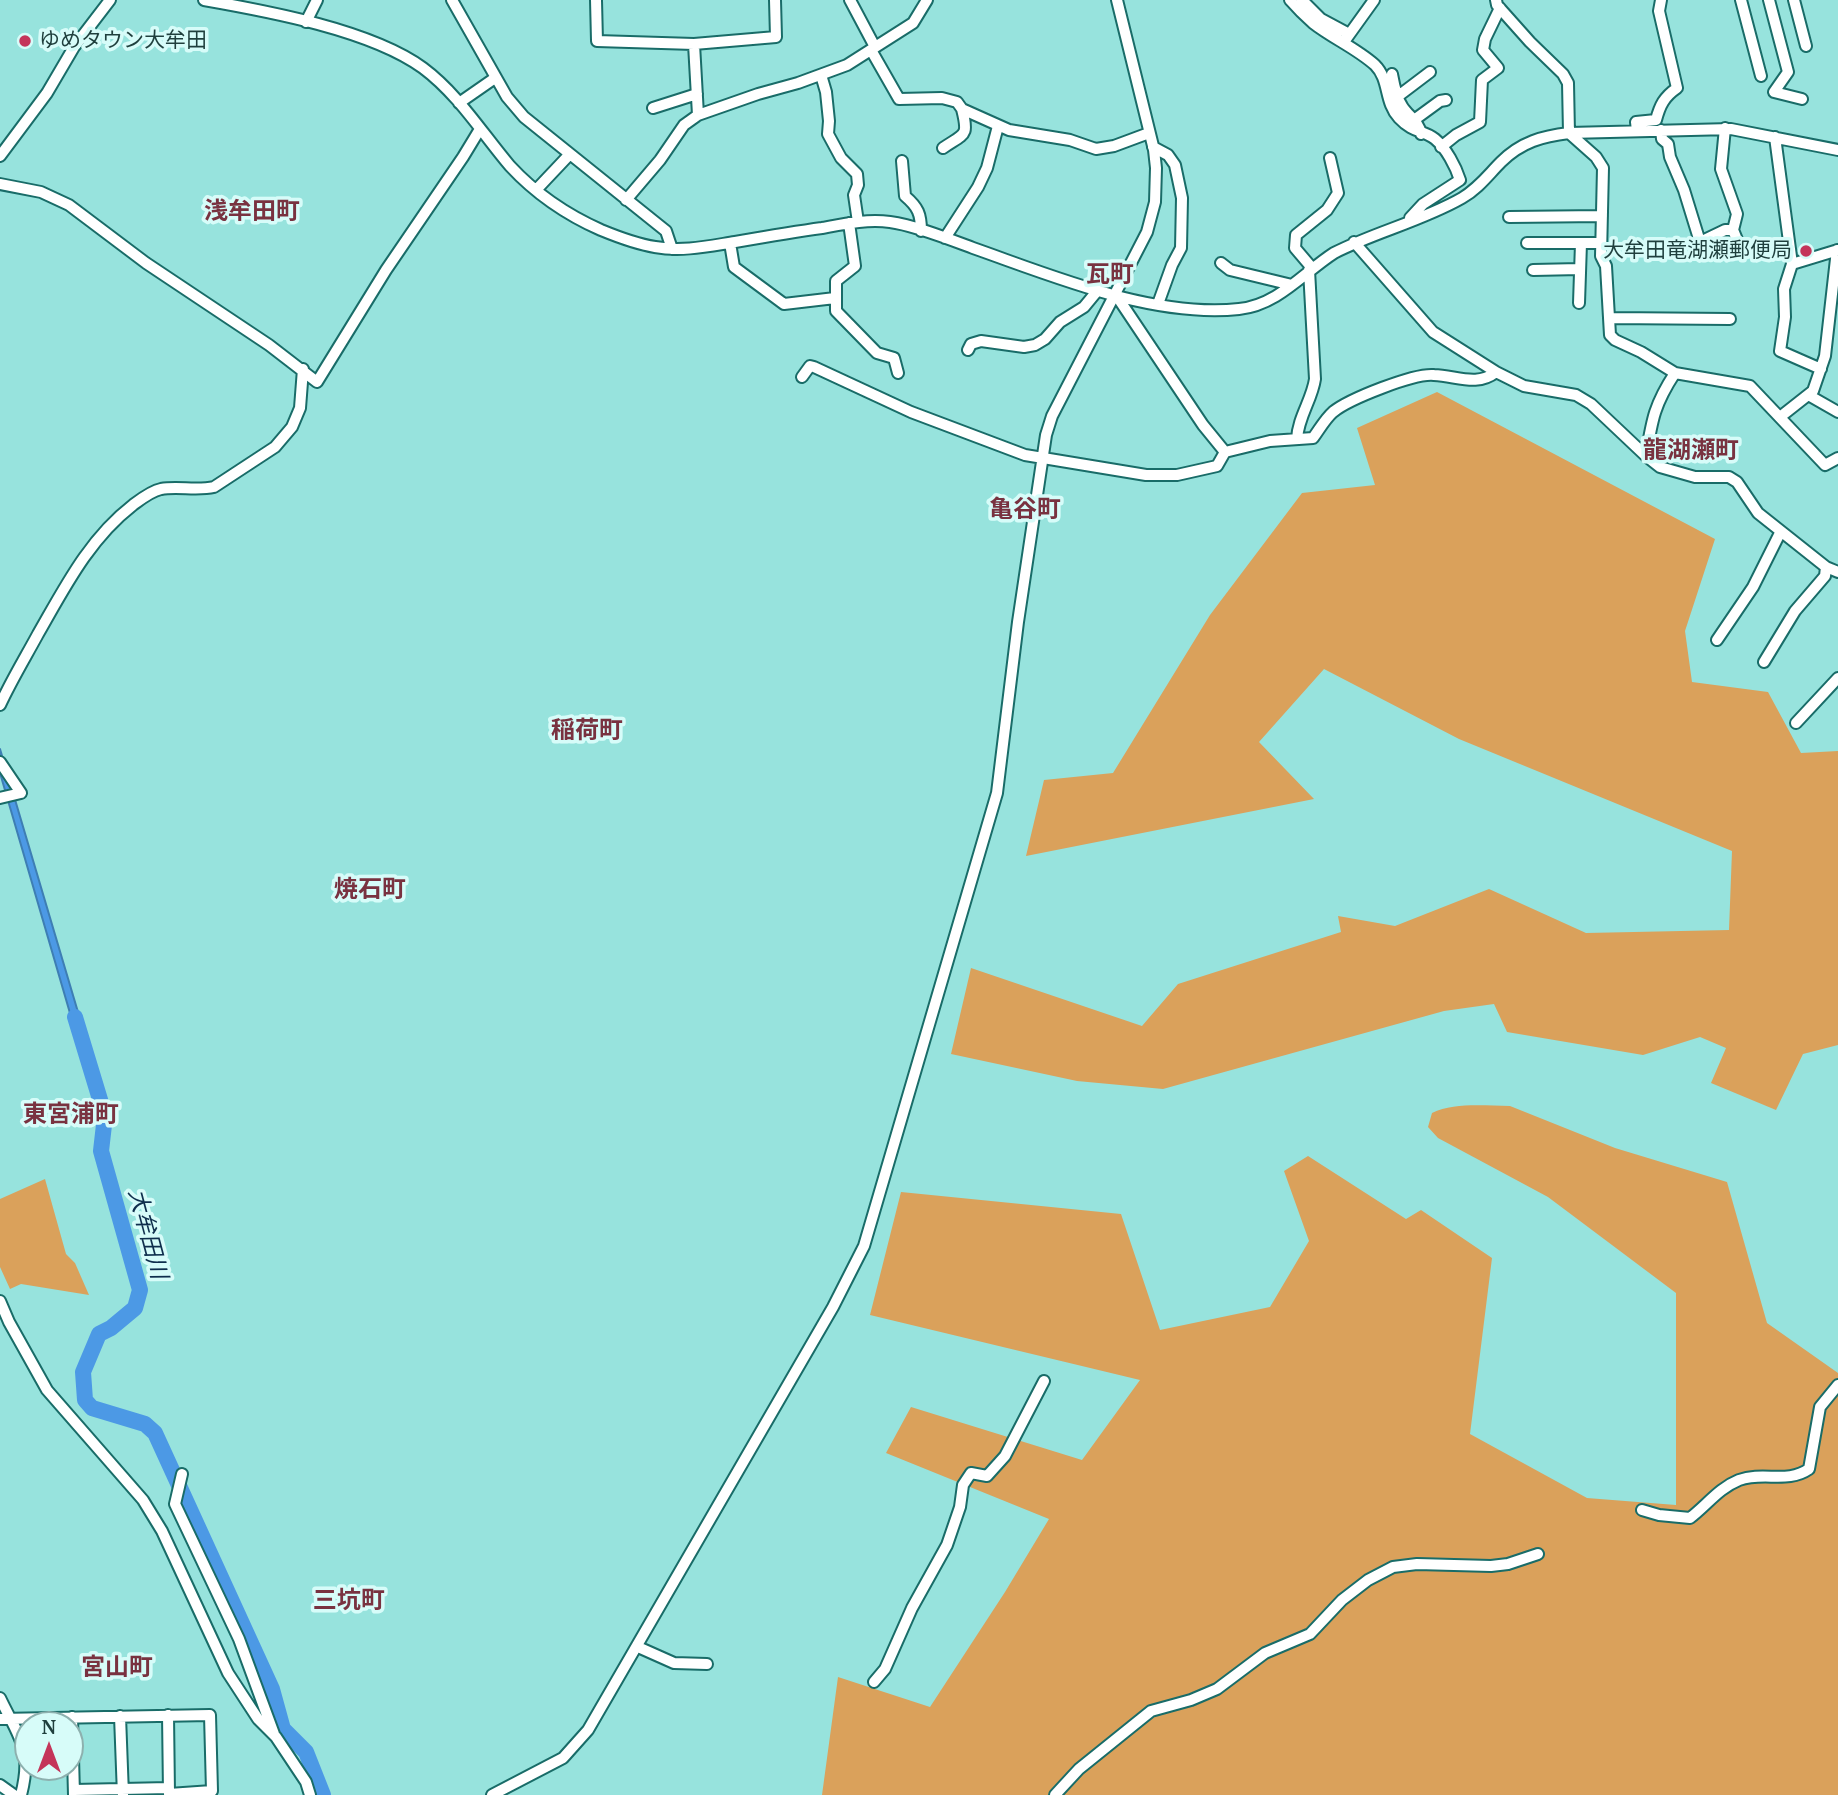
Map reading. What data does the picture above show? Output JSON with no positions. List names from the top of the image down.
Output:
{
  "districts": [
    "浅牟田町",
    "瓦町",
    "龍湖瀬町",
    "亀谷町",
    "稲荷町",
    "焼石町",
    "東宮浦町",
    "三坑町",
    "宮山町"
  ],
  "water": ["大牟田川"],
  "places": ["ゆめタウン大牟田", "大牟田竜湖瀬郵便局"],
  "north": "top"
}
